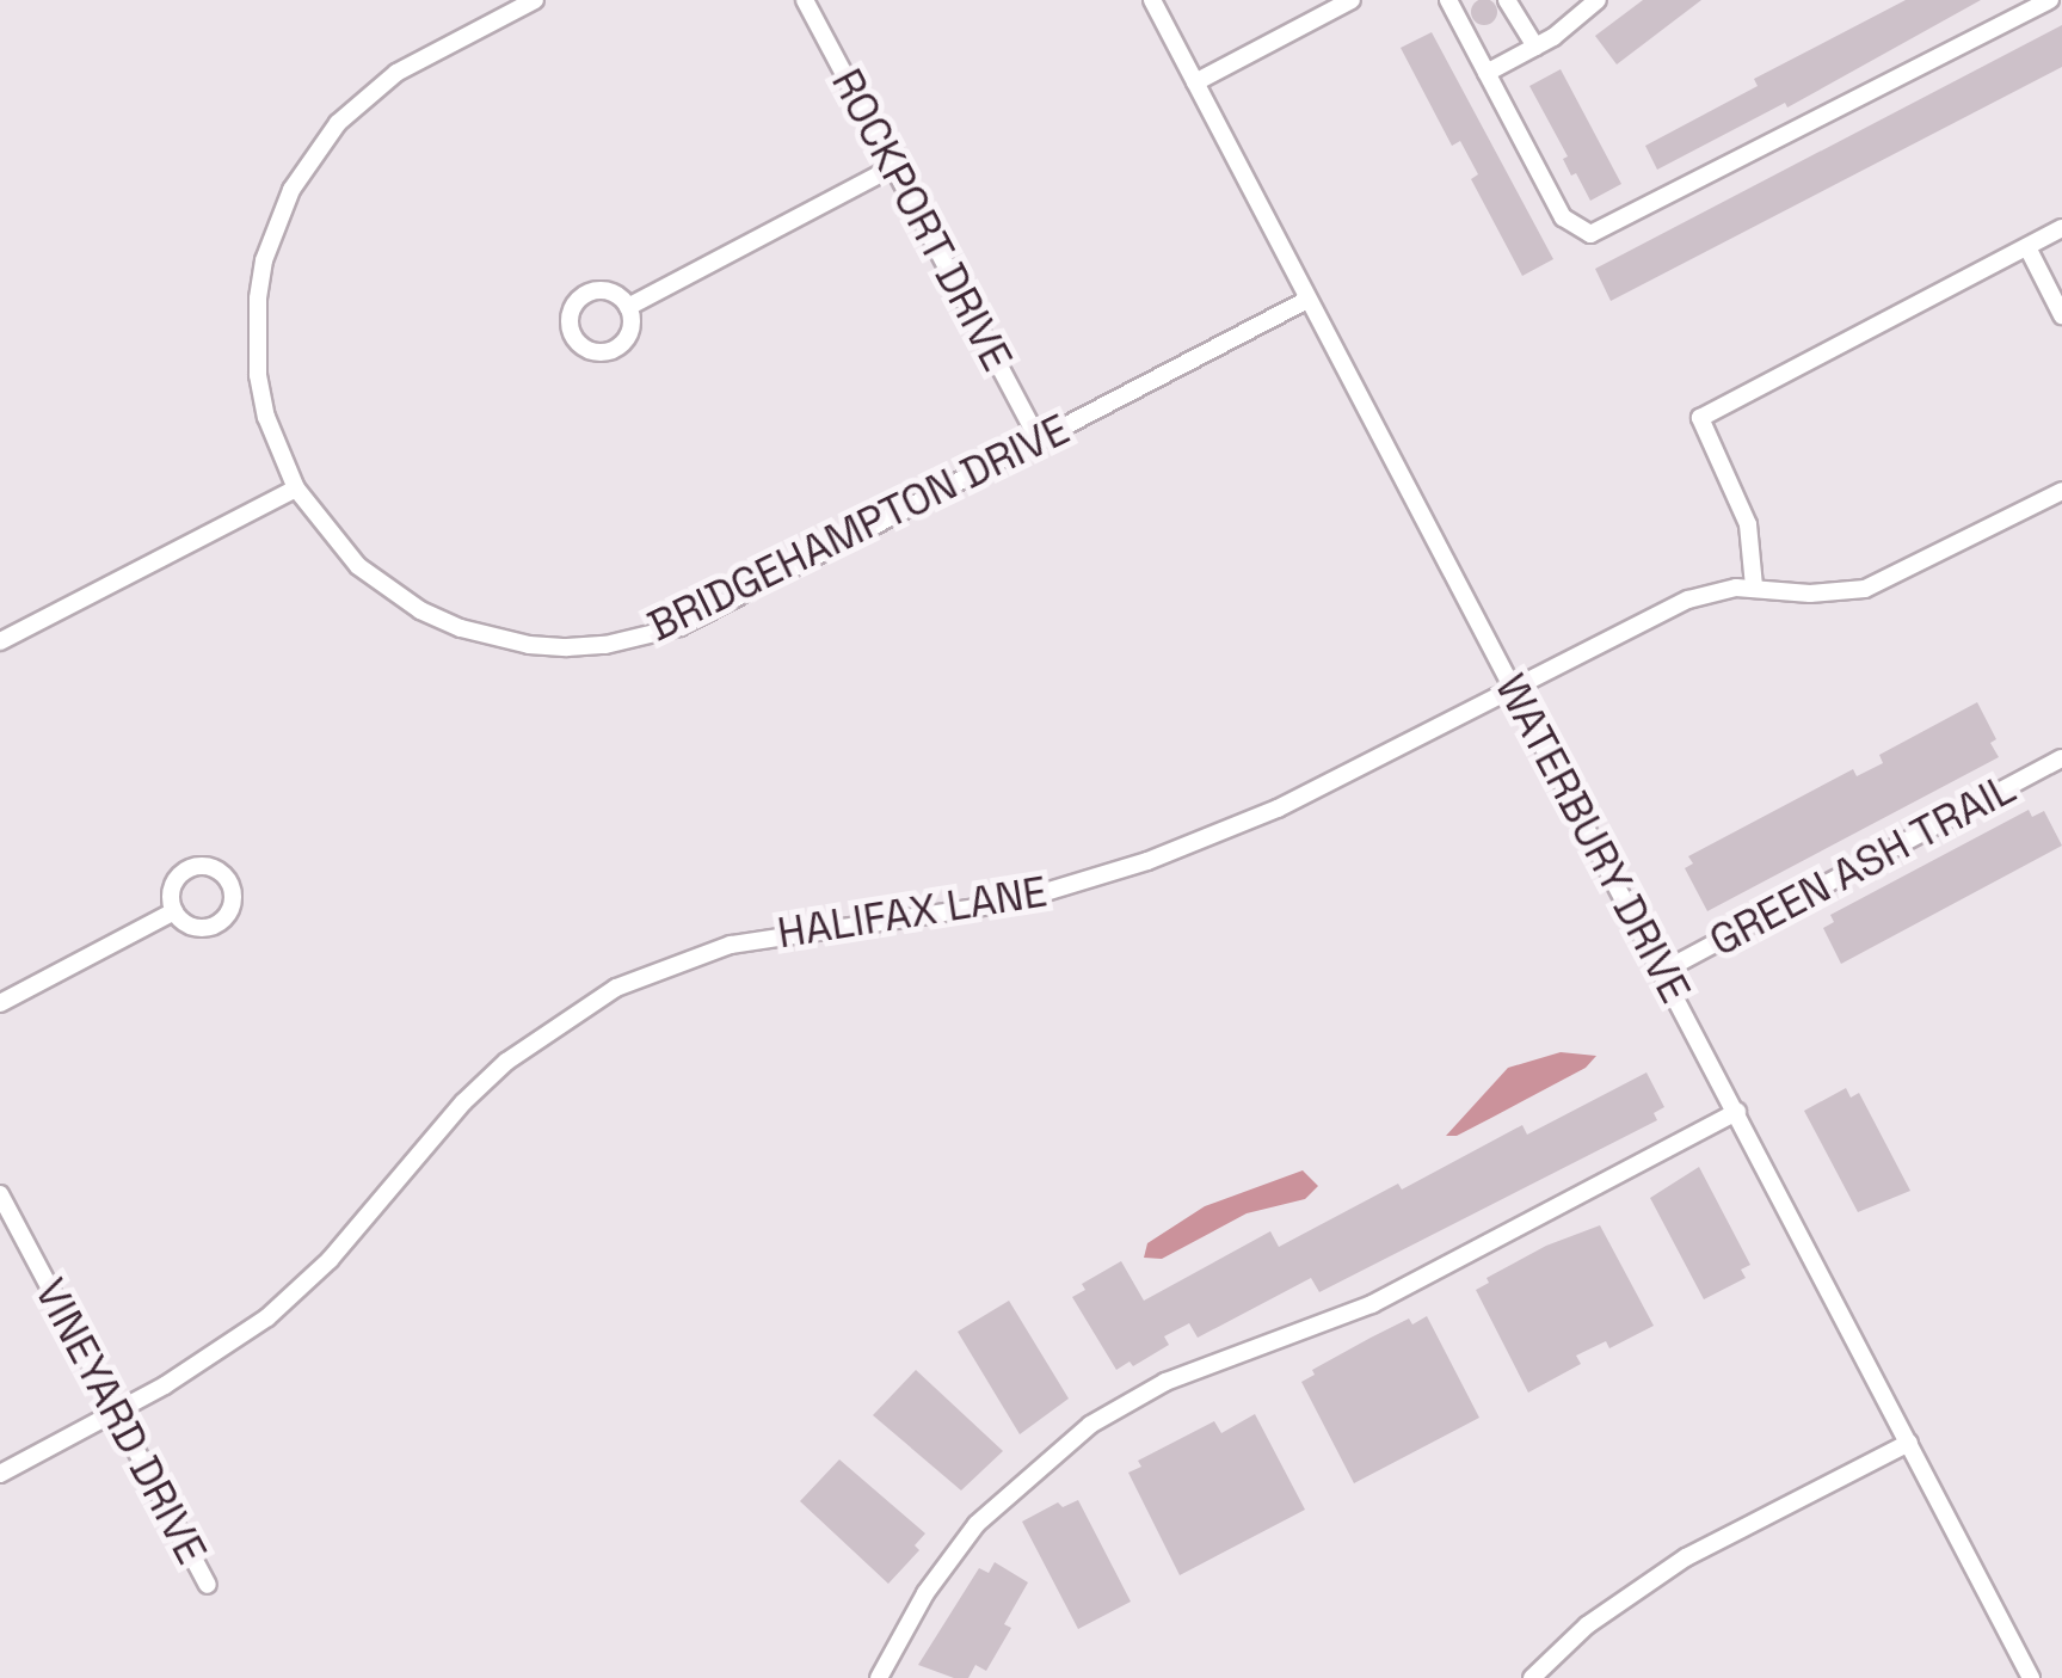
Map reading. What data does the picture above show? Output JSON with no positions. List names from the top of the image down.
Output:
{
  "streets": {
    "street": [
      "ROCKPORT DRIVE",
      "BRIDGEHAMPTON DRIVE",
      "WATERBURY DRIVE",
      "GREEN ASH TRAIL",
      "HALIFAX LANE",
      "VINEYARD DRIVE"
    ]
  },
  "crossings": [
    ["ROCKPORT DRIVE", "BRIDGEHAMPTON DRIVE"],
    ["BRIDGEHAMPTON DRIVE", "WATERBURY DRIVE"],
    ["WATERBURY DRIVE", "GREEN ASH TRAIL"],
    ["WATERBURY DRIVE", "HALIFAX LANE"],
    ["HALIFAX LANE", "VINEYARD DRIVE"]
  ]
}
